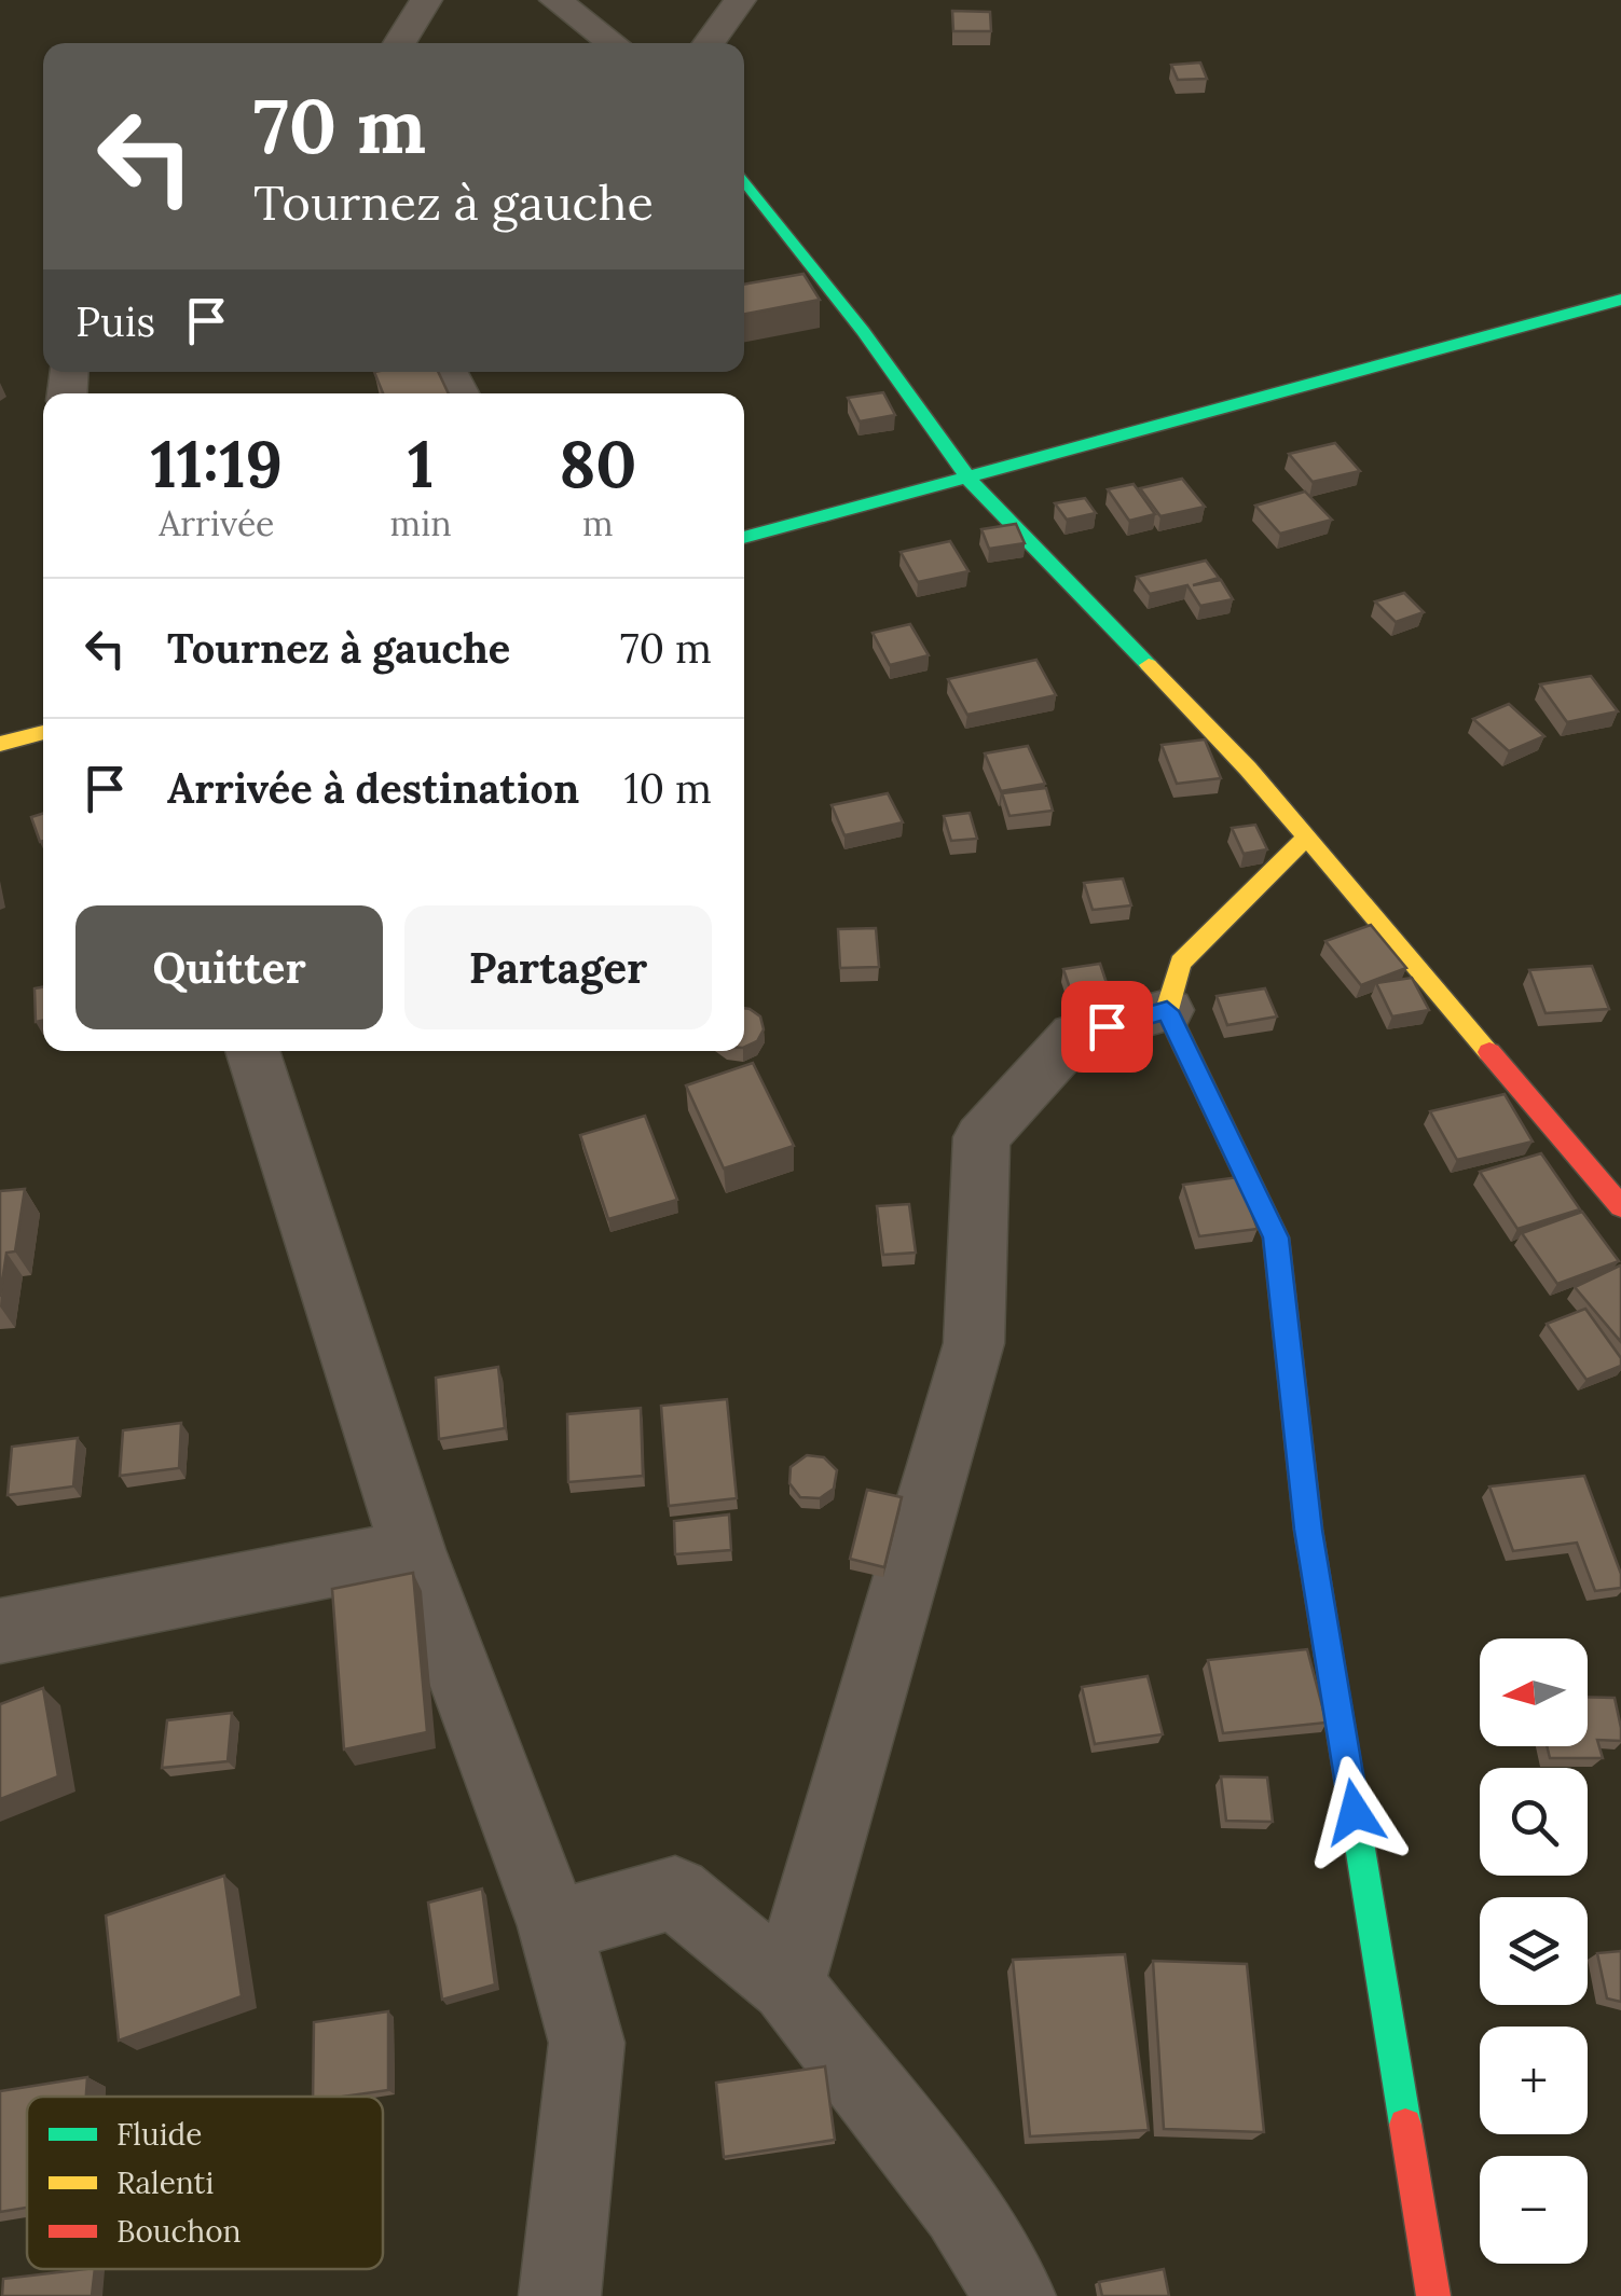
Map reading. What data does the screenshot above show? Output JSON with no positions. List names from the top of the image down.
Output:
{
  "legend": ["Fluide", "Ralenti", "Bouchon"],
  "north": "left",
  "page": {
    "turn": ["70 m", "Tournez à gauche"],
    "then": "Puis",
    "eta": [
      "11:19",
      "Arrivée",
      "1",
      "min",
      "80",
      "m"
    ],
    "list": [
      {
        "name": "Tournez à gauche",
        "value": "70 m"
      },
      {
        "name": "Arrivée à destination",
        "value": "10 m"
      }
    ],
    "buttons": ["Quitter", "Partager"],
    "map_buttons": ["+", "−"]
  }
}
